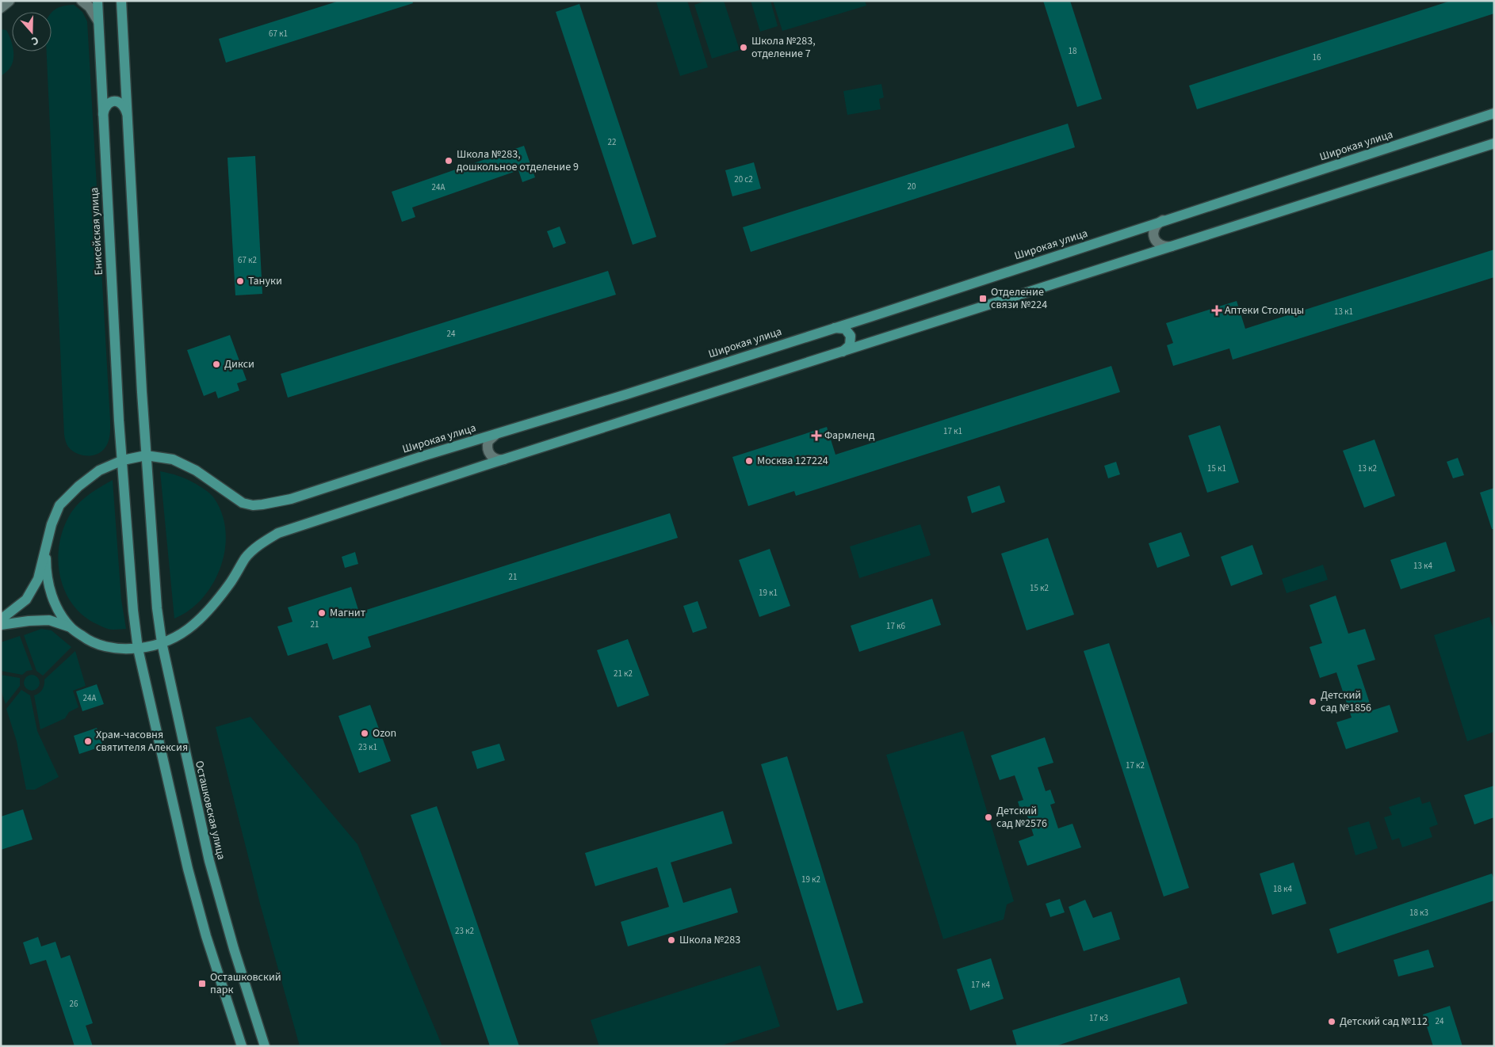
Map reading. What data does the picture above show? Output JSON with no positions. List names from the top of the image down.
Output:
{
  "streets": {
    "main road": ["Широкая улица", "Енисейская улица", "Осташковская улица"]
  },
  "crossings": [
    ["Широкая улица", "Енисейская улица"],
    ["Широкая улица", "Осташковская улица"]
  ],
  "places": {
    "other": [
      "Школа №283, отделение 7",
      "Школа №283, дошкольное отделение 9",
      "Тануки",
      "Дикси",
      "Москва 127224",
      "Магнит",
      "Детский сад №1856",
      "Ozon",
      "Храм-часовня святителя Алексия",
      "Детский сад №2576",
      "Школа №283",
      "Детский сад №112"
    ],
    "transit": ["Отделение связи №224", "Осташковский парк"],
    "health": ["Аптеки Столицы", "Фармленд"]
  },
  "house_numbers": [
    "67 к1",
    "18",
    "16",
    "22",
    "20 с2",
    "20",
    "24А",
    "67 к2",
    "13 к1",
    "24",
    "17 к1",
    "15 к1",
    "13 к2",
    "13 к4",
    "21",
    "15 к2",
    "19 к1",
    "21",
    "17 к6",
    "21 к2",
    "24А",
    "23 к1",
    "17 к2",
    "19 к2",
    "18 к4",
    "18 к3",
    "23 к2",
    "17 к4",
    "26",
    "17 к3",
    "24"
  ],
  "north": "bottom"
}
